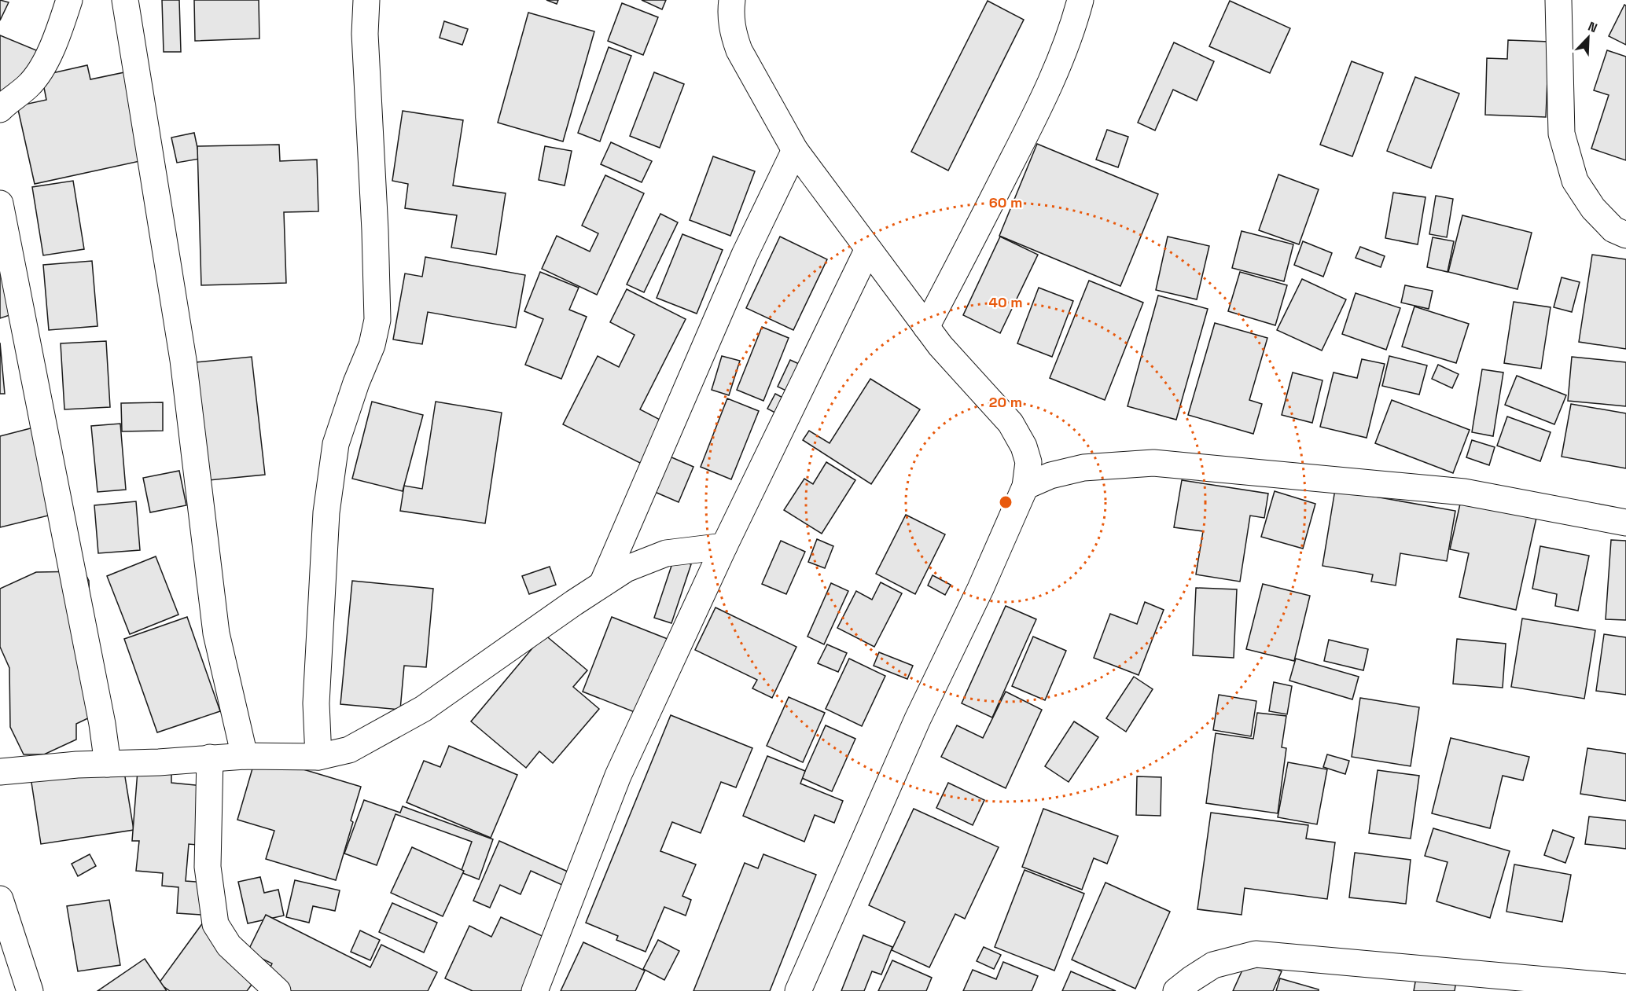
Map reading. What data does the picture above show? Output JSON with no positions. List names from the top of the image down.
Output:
{
  "north": "top right",
  "rings": ["60 m", "40 m", "20 m"]
}
